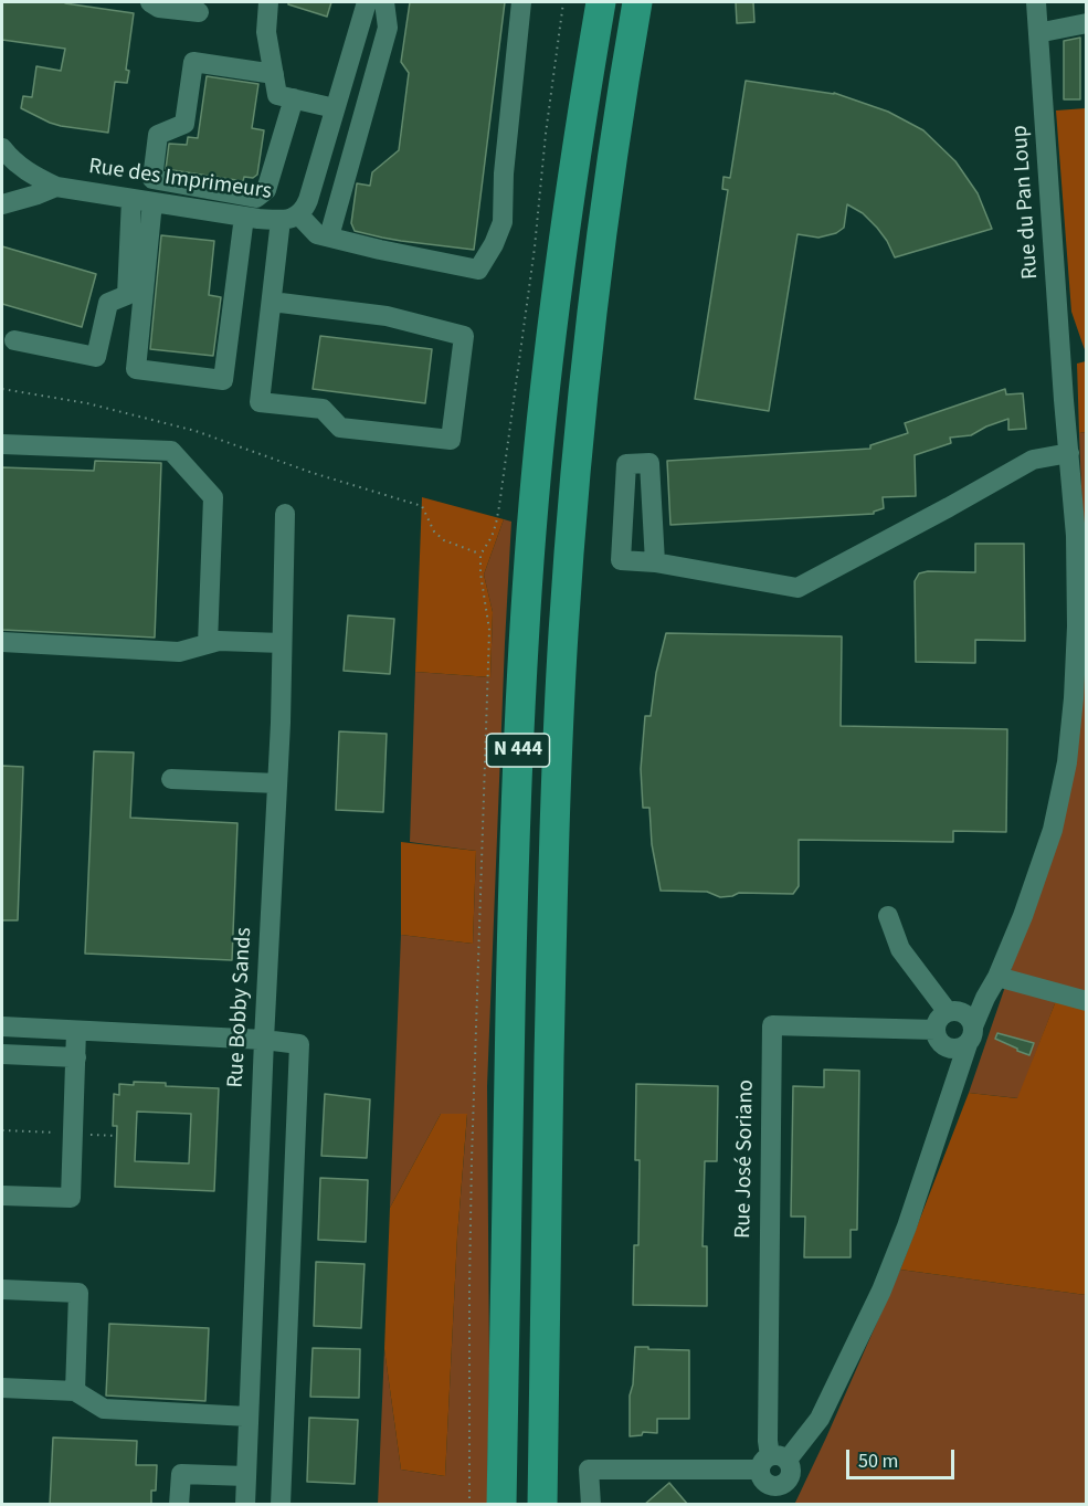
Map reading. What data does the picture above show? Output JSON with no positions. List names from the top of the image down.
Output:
{
  "streets": {
    "highway": ["N 444"],
    "street": [
      "Rue des Imprimeurs",
      "Rue du Pan Loup",
      "Rue Bobby Sands",
      "Rue José Soriano"
    ]
  },
  "crossings": [
    ["Rue du Pan Loup", "Rue José Soriano"]
  ],
  "scale_bar": "50 m"
}
